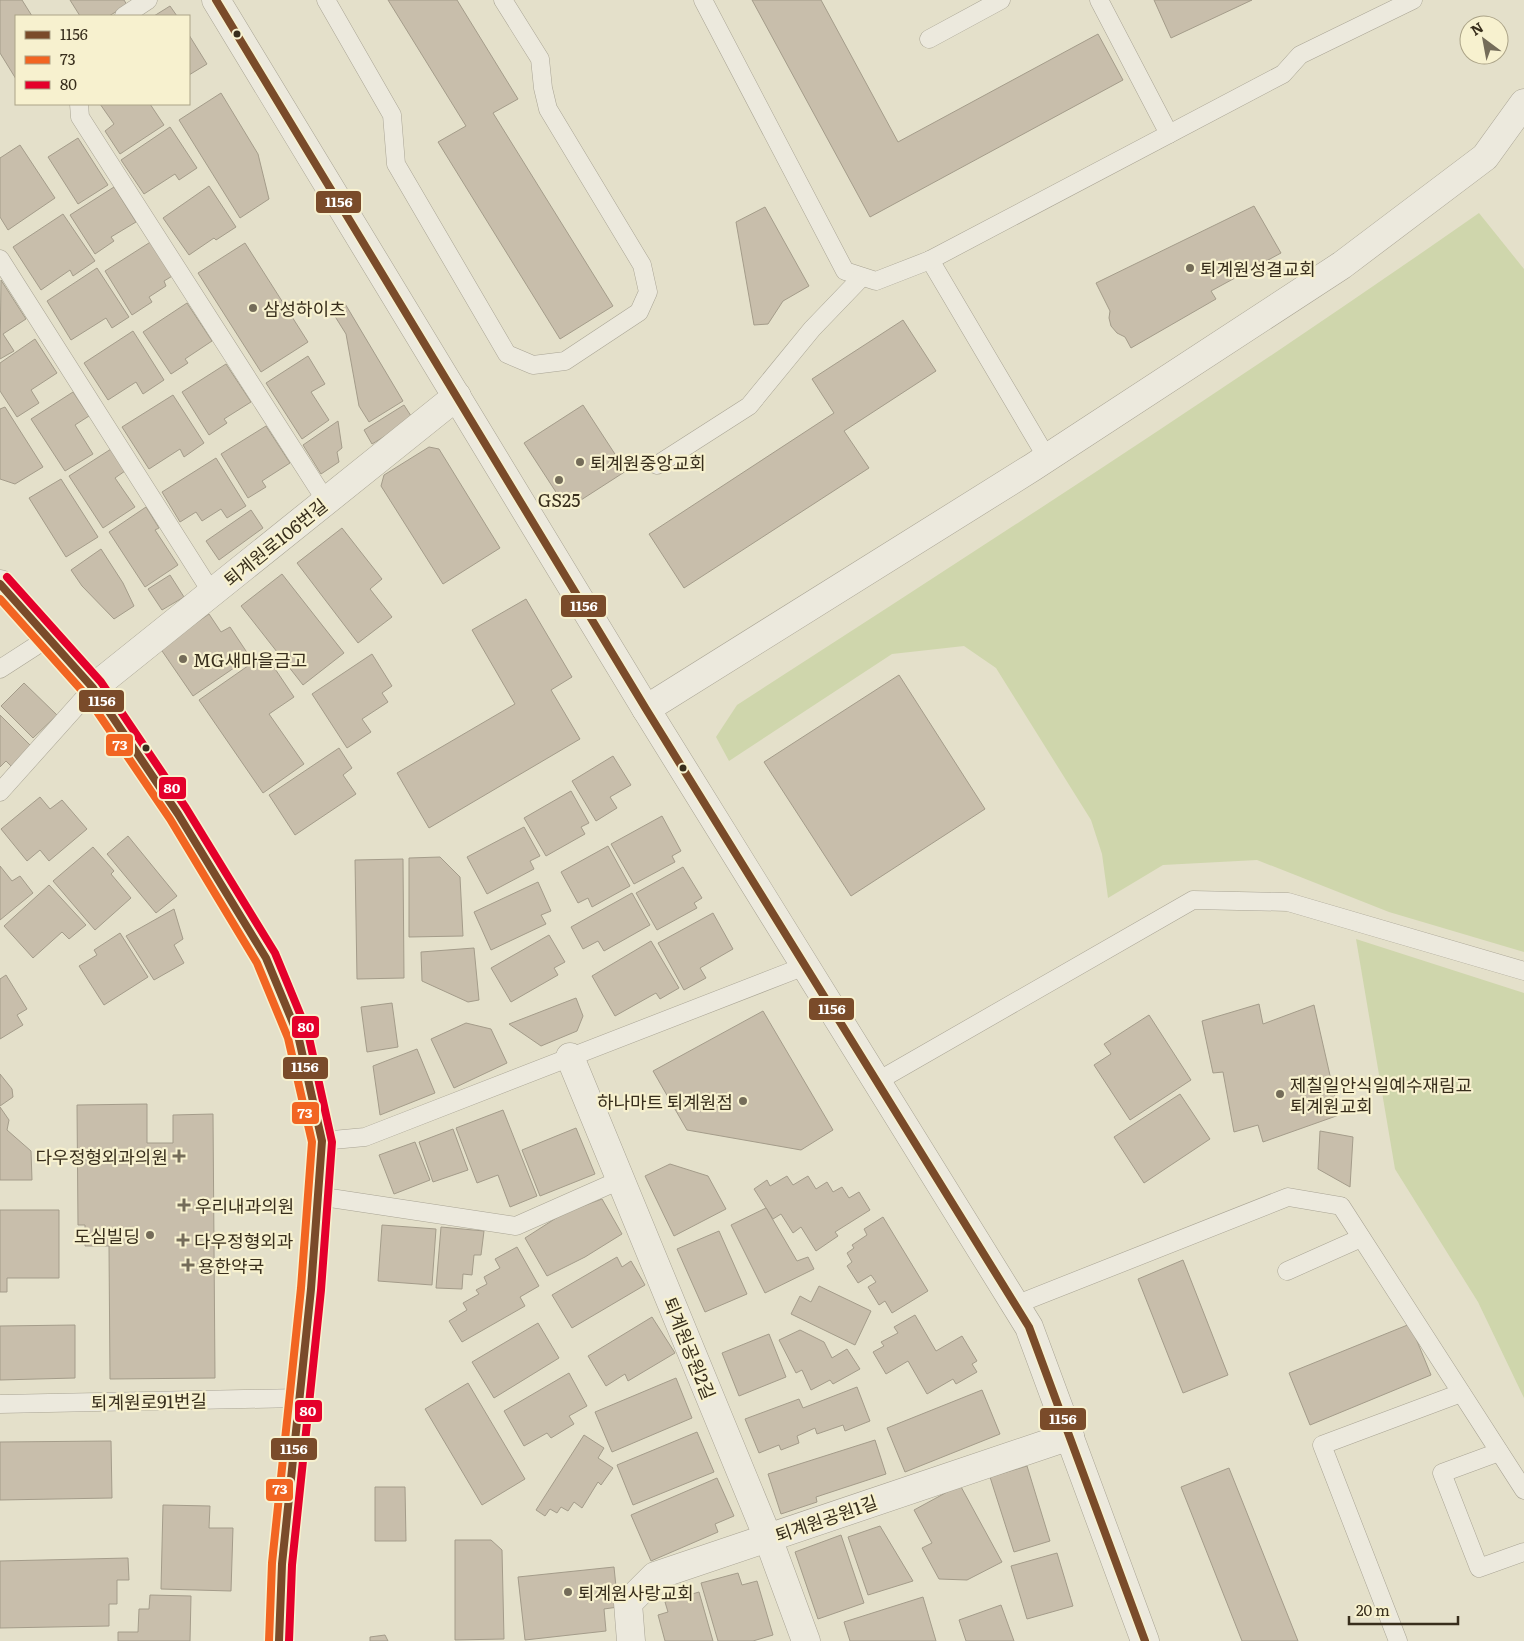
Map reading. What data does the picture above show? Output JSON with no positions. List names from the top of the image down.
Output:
{
  "streets": {
    "street": ["퇴계원로106번길", "퇴계원공원2길", "퇴계원공원1길"],
    "lane": ["퇴계원로91번길"]
  },
  "crossings": [
    ["퇴계원공원2길", "퇴계원공원1길"]
  ],
  "places": {
    "other": [
      "퇴계원성결교회",
      "삼성하이츠",
      "퇴계원중앙교회",
      "GS25",
      "MG새마을금고",
      "제칠일안식일예수재림교 퇴계원교회",
      "하나마트 퇴계원점",
      "도심빌딩",
      "퇴계원사랑교회"
    ],
    "health": [
      "다우정형외과의원",
      "우리내과의원",
      "다우정형외과",
      "용한약국"
    ]
  },
  "lines": ["transit line 1156", "transit line 80", "transit line 73"],
  "legend": ["1156", "73", "80"],
  "scale_bar": "20 m",
  "north": "top left"
}
